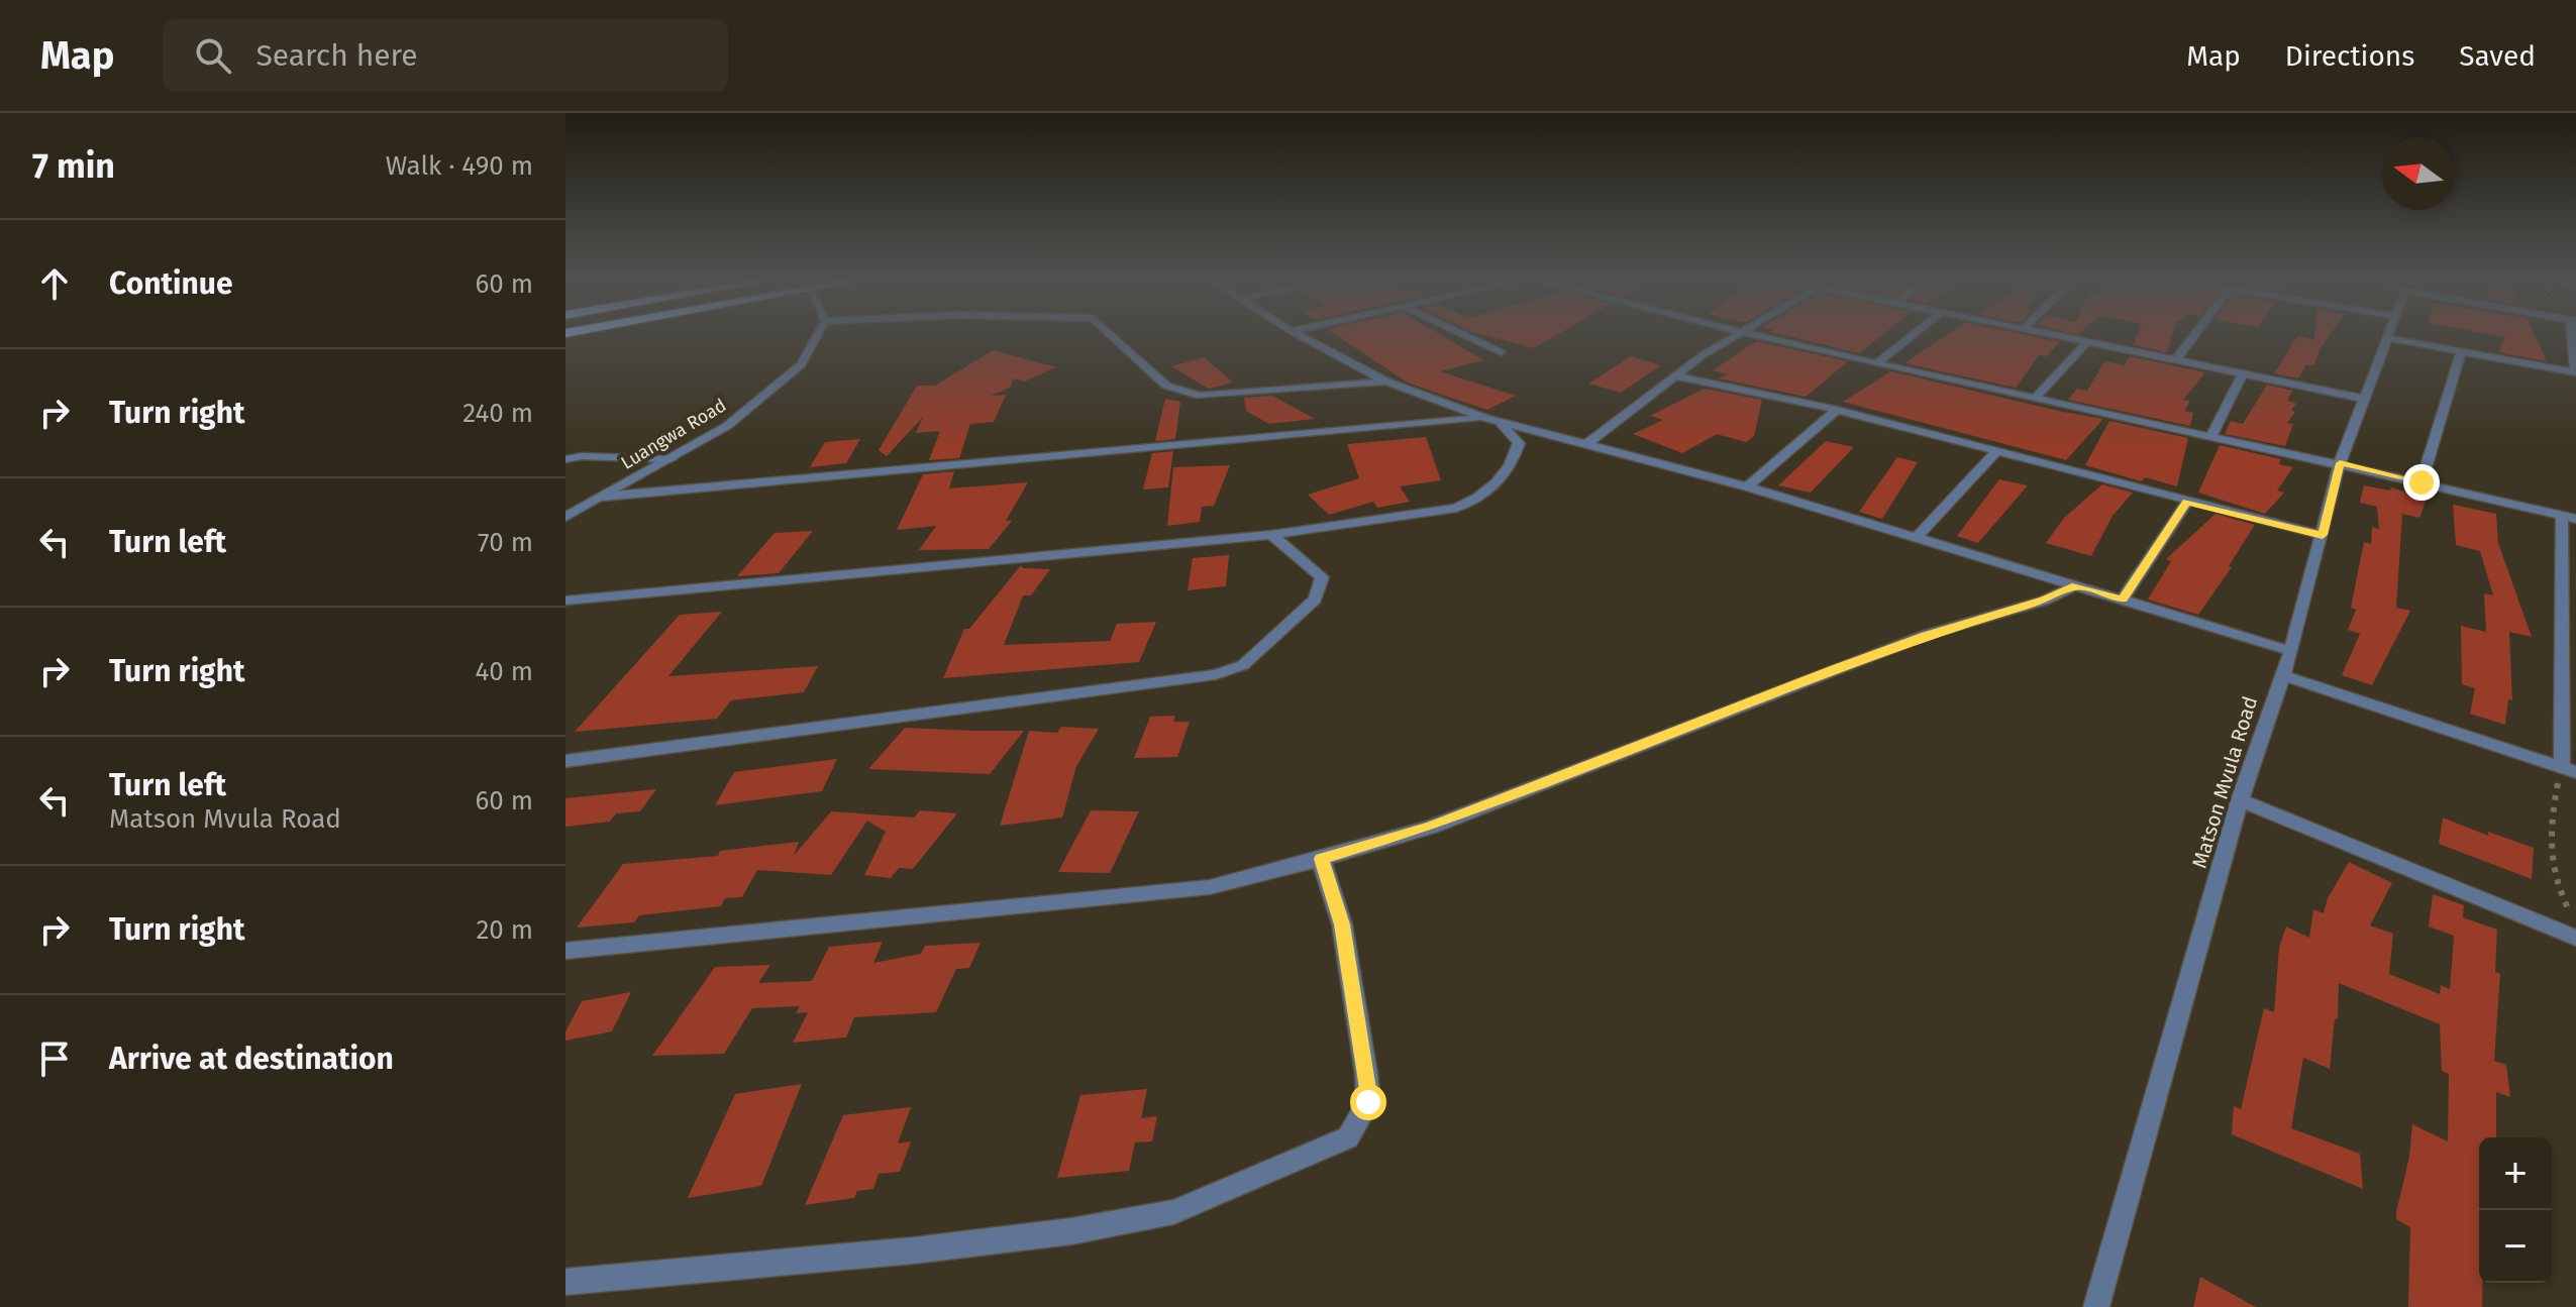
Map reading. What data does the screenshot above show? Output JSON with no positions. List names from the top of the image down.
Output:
{
  "streets": {
    "street": ["Luangwa Road", "Matson Mvula Road"]
  },
  "north": "left",
  "page": {
    "header": "Map",
    "search": "Search here",
    "nav": ["Map", "Directions", "Saved"],
    "heading": ["7 min", "Walk · 490 m"],
    "list": [
      ["Continue", "60 m"],
      ["Turn right", "240 m"],
      ["Turn left", "70 m"],
      ["Turn right", "40 m"],
      ["Turn left", "Matson Mvula Road", "60 m"],
      ["Turn right", "20 m"],
      "Arrive at destination"
    ],
    "map_buttons": ["+", "−"]
  }
}
